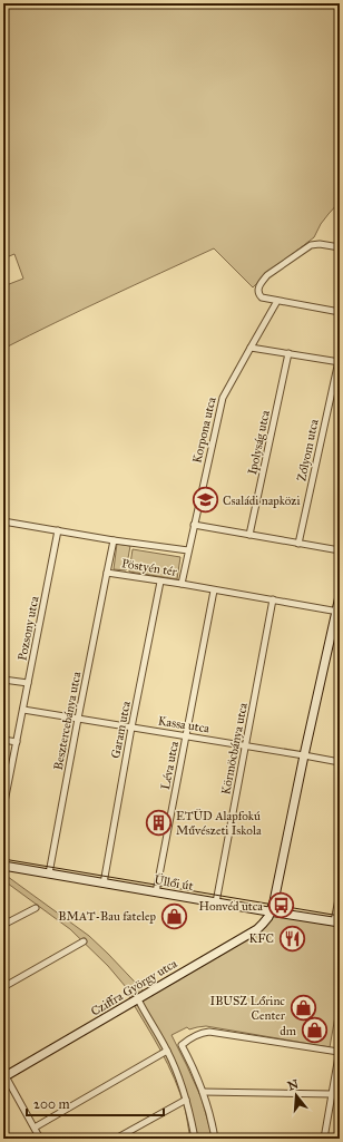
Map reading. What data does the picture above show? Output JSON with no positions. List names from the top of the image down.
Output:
{
  "streets": {
    "street": [
      "Korpona utca",
      "Ipolyság utca",
      "Zólyom utca",
      "Pöstyén tér",
      "Pozsony utca",
      "Besztercebánya utca",
      "Kassa utca",
      "Garam utca",
      "Körmöcbánya utca",
      "Léva utca",
      "Üllői út",
      "Cziffra György utca"
    ]
  },
  "crossings": [
    ["Korpona utca", "Pöstyén tér"],
    ["Pöstyén tér", "Besztercebánya utca"],
    ["Pöstyén tér", "Garam utca"],
    ["Pozsony utca", "Kassa utca"],
    ["Besztercebánya utca", "Kassa utca"],
    ["Besztercebánya utca", "Üllői út"],
    ["Kassa utca", "Garam utca"],
    ["Kassa utca", "Körmöcbánya utca"],
    ["Kassa utca", "Léva utca"],
    ["Garam utca", "Üllői út"],
    ["Körmöcbánya utca", "Üllői út"],
    ["Léva utca", "Üllői út"],
    ["Üllői út", "Cziffra György utca"]
  ],
  "places": {
    "school or university": ["Családi napközi"],
    "building": ["ETÜD Alapfokú Művészeti Iskola"],
    "bus stop": ["Honvéd utca"],
    "shop": ["BMAT-Bau fatelep", "IBUSZ Lőrinc Center", "dm"],
    "restaurant": ["KFC"]
  },
  "scale_bar": "200 m",
  "north": "top"
}
